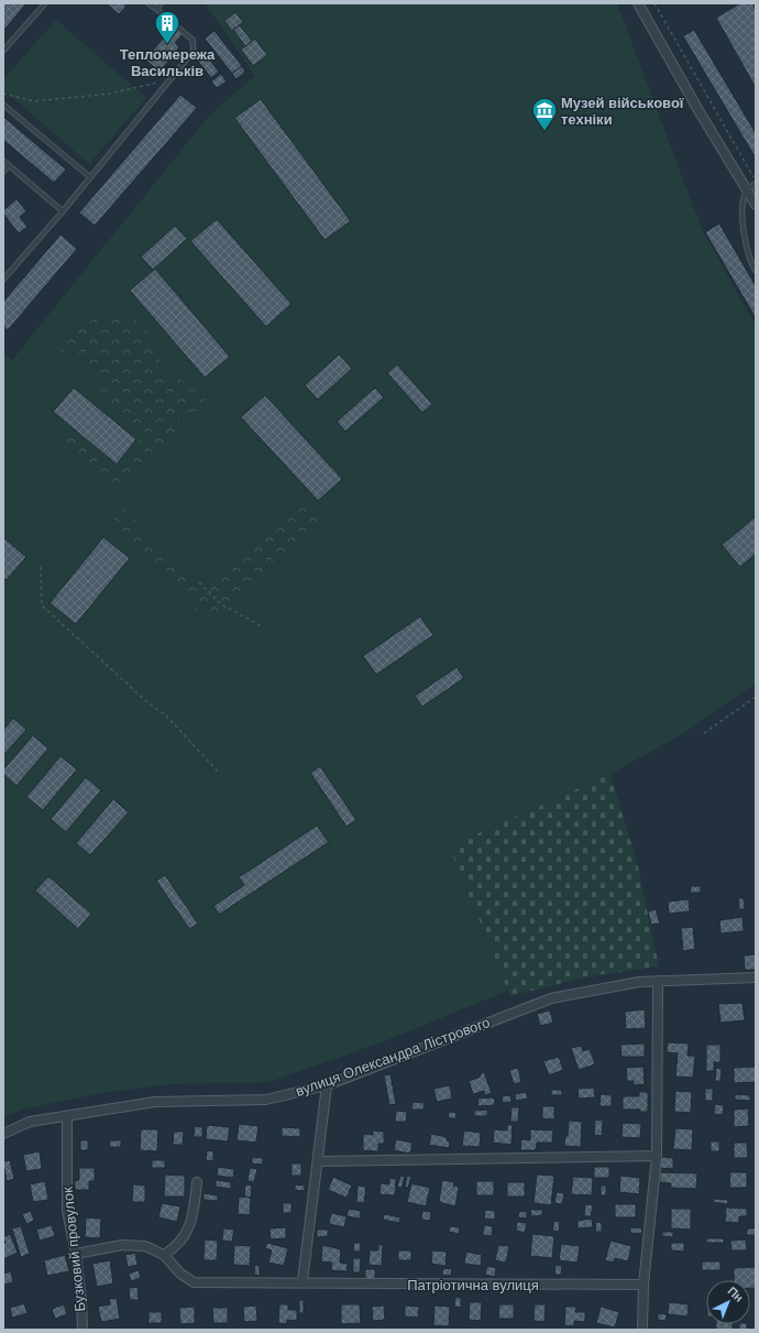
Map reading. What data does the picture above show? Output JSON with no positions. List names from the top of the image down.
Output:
{
  "streets": {
    "street": ["вулиця Олександра Лістрового", "Бузковий провулок", "Патріотична вулиця"]
  },
  "crossings": [
    ["вулиця Олександра Лістрового", "Бузковий провулок"],
    ["Бузковий провулок", "Патріотична вулиця"]
  ],
  "places": {
    "building": ["Тепломережа Васильків"],
    "museum": ["Музей військової техніки"]
  },
  "north": "top right"
}
